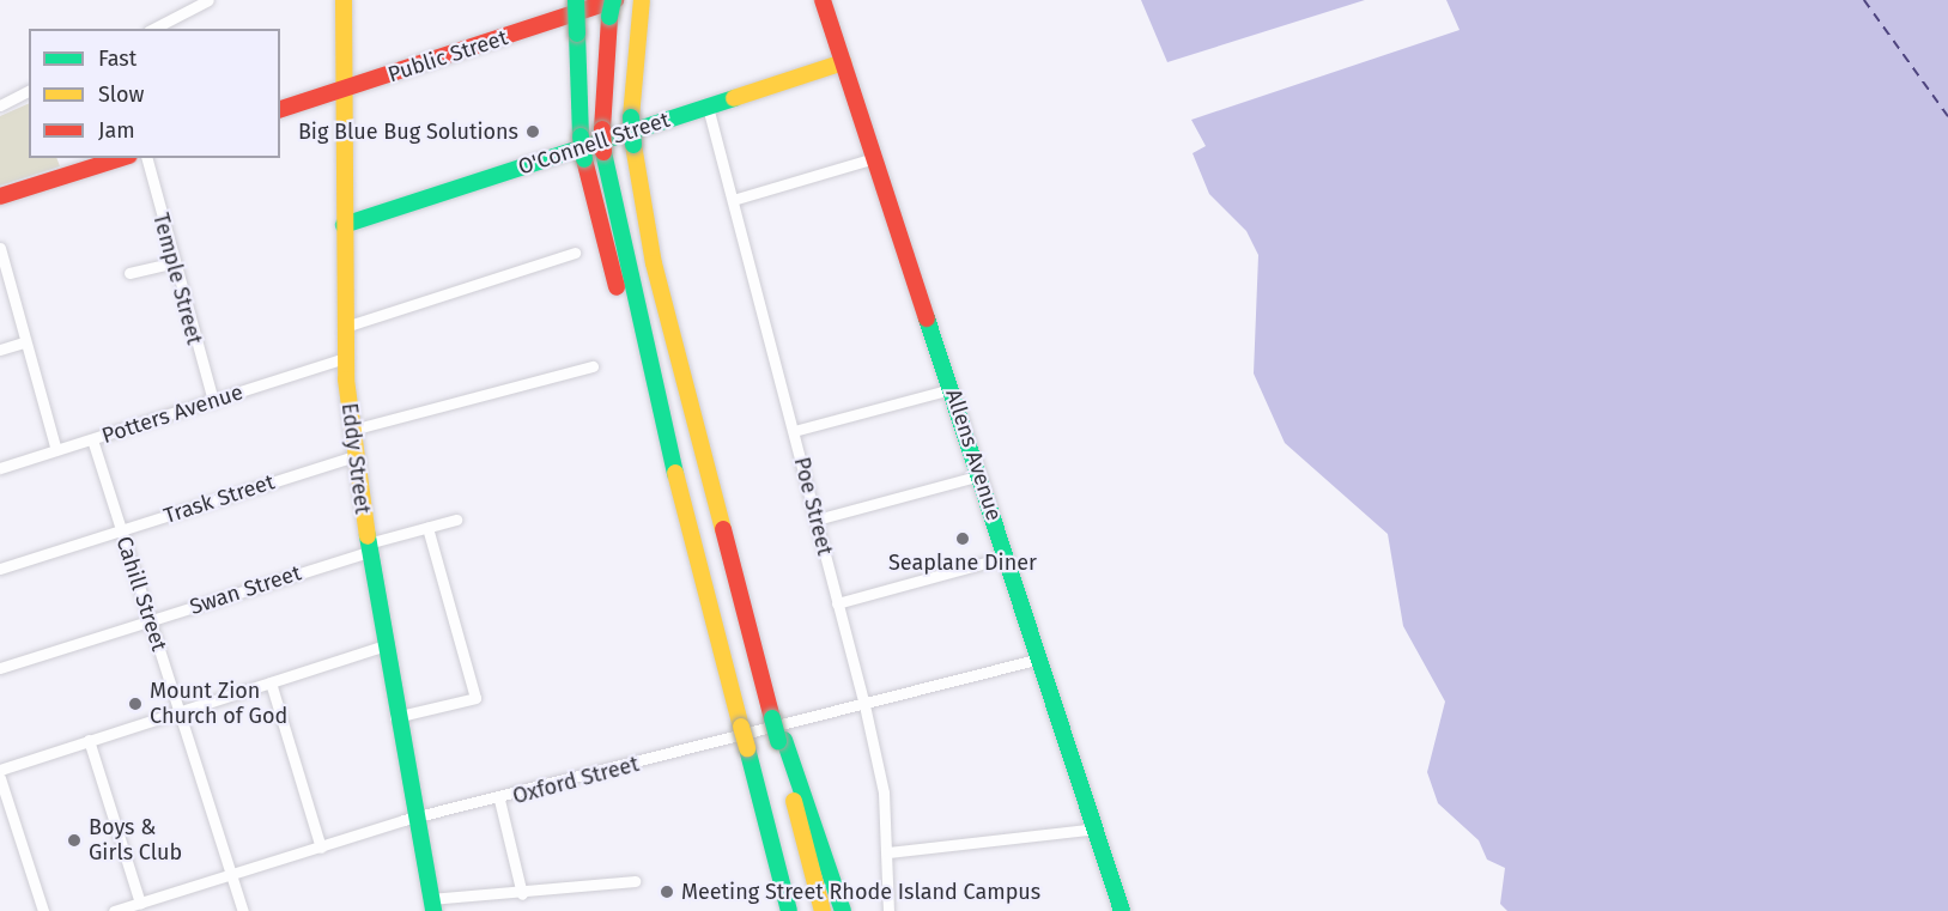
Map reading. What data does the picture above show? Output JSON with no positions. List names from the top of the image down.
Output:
{
  "streets": {
    "main road": [
      "Public Street",
      "O'Connell Street",
      "Allens Avenue",
      "Eddy Street"
    ],
    "street": [
      "Temple Street",
      "Potters Avenue",
      "Trask Street",
      "Poe Street",
      "Swan Street",
      "Cahill Street",
      "Oxford Street"
    ]
  },
  "crossings": [
    ["Public Street", "Eddy Street"],
    ["O'Connell Street", "Allens Avenue"],
    ["O'Connell Street", "Eddy Street"],
    ["O'Connell Street", "Poe Street"],
    ["Temple Street", "Potters Avenue"],
    ["Potters Avenue", "Eddy Street"],
    ["Potters Avenue", "Cahill Street"],
    ["Allens Avenue", "Oxford Street"],
    ["Eddy Street", "Trask Street"],
    ["Eddy Street", "Swan Street"],
    ["Eddy Street", "Oxford Street"],
    ["Trask Street", "Cahill Street"],
    ["Poe Street", "Oxford Street"],
    ["Swan Street", "Cahill Street"],
    ["Cahill Street", "Oxford Street"]
  ],
  "places": [
    "Big Blue Bug Solutions",
    "Seaplane Diner",
    "Mount Zion Church of God",
    "Boys & Girls Club",
    "Meeting Street Rhode Island Campus"
  ],
  "legend": ["Fast", "Slow", "Jam"]
}
